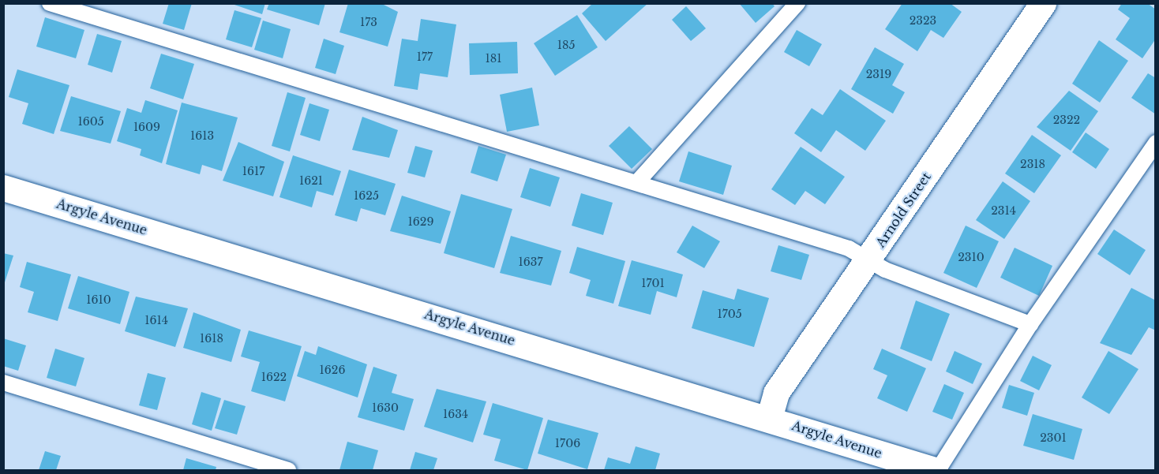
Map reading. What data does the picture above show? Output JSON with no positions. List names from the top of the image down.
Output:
{
  "streets": {
    "street": ["Arnold Street", "Argyle Avenue"]
  },
  "crossings": [
    ["Arnold Street", "Argyle Avenue"]
  ],
  "house_numbers": [
    "2323",
    "173",
    "185",
    "177",
    "181",
    "2319",
    "2322",
    "1605",
    "1609",
    "1613",
    "2318",
    "1617",
    "1621",
    "1625",
    "2314",
    "1629",
    "2310",
    "1637",
    "1701",
    "1610",
    "1705",
    "1614",
    "1618",
    "1626",
    "1622",
    "1630",
    "1634",
    "2301",
    "1706"
  ]
}
